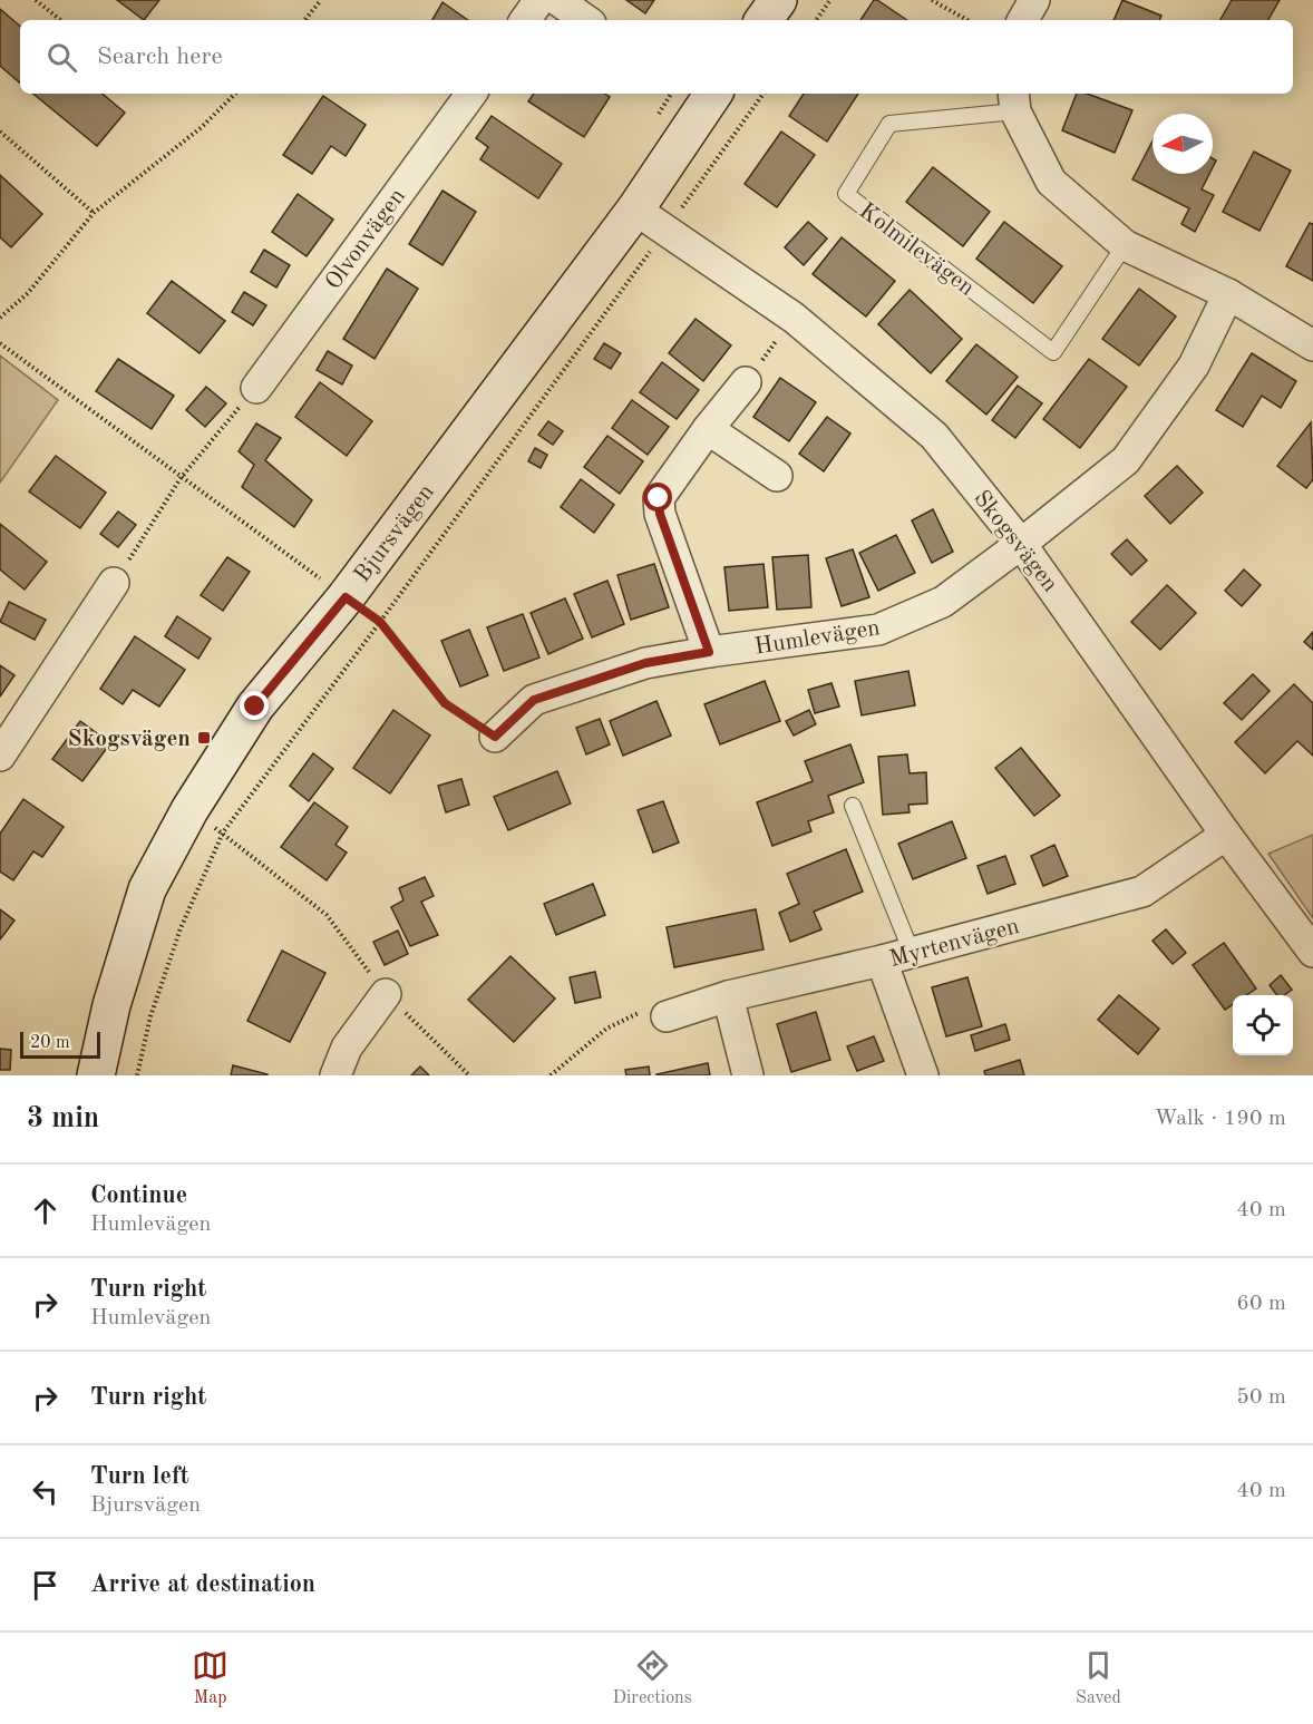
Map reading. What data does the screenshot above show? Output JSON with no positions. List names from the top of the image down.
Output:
{
  "streets": {
    "street": [
      "Olvonvägen",
      "Kolmilevägen",
      "Bjursvägen",
      "Skogsvägen",
      "Humlevägen",
      "Myrtenvägen"
    ]
  },
  "crossings": [
    ["Bjursvägen", "Skogsvägen"],
    ["Skogsvägen", "Humlevägen"],
    ["Skogsvägen", "Myrtenvägen"]
  ],
  "places": {
    "transit": ["Skogsvägen"]
  },
  "scale_bar": "20 m",
  "north": "left",
  "page": {
    "search": "Search here",
    "scale": "20 m",
    "heading": ["3 min", "Walk · 190 m"],
    "list": [
      ["Continue", "Humlevägen", "40 m"],
      ["Turn right", "Humlevägen", "60 m"],
      ["Turn right", "50 m"],
      ["Turn left", "Bjursvägen", "40 m"],
      "Arrive at destination"
    ],
    "nav": ["Map", "Directions", "Saved"]
  }
}
